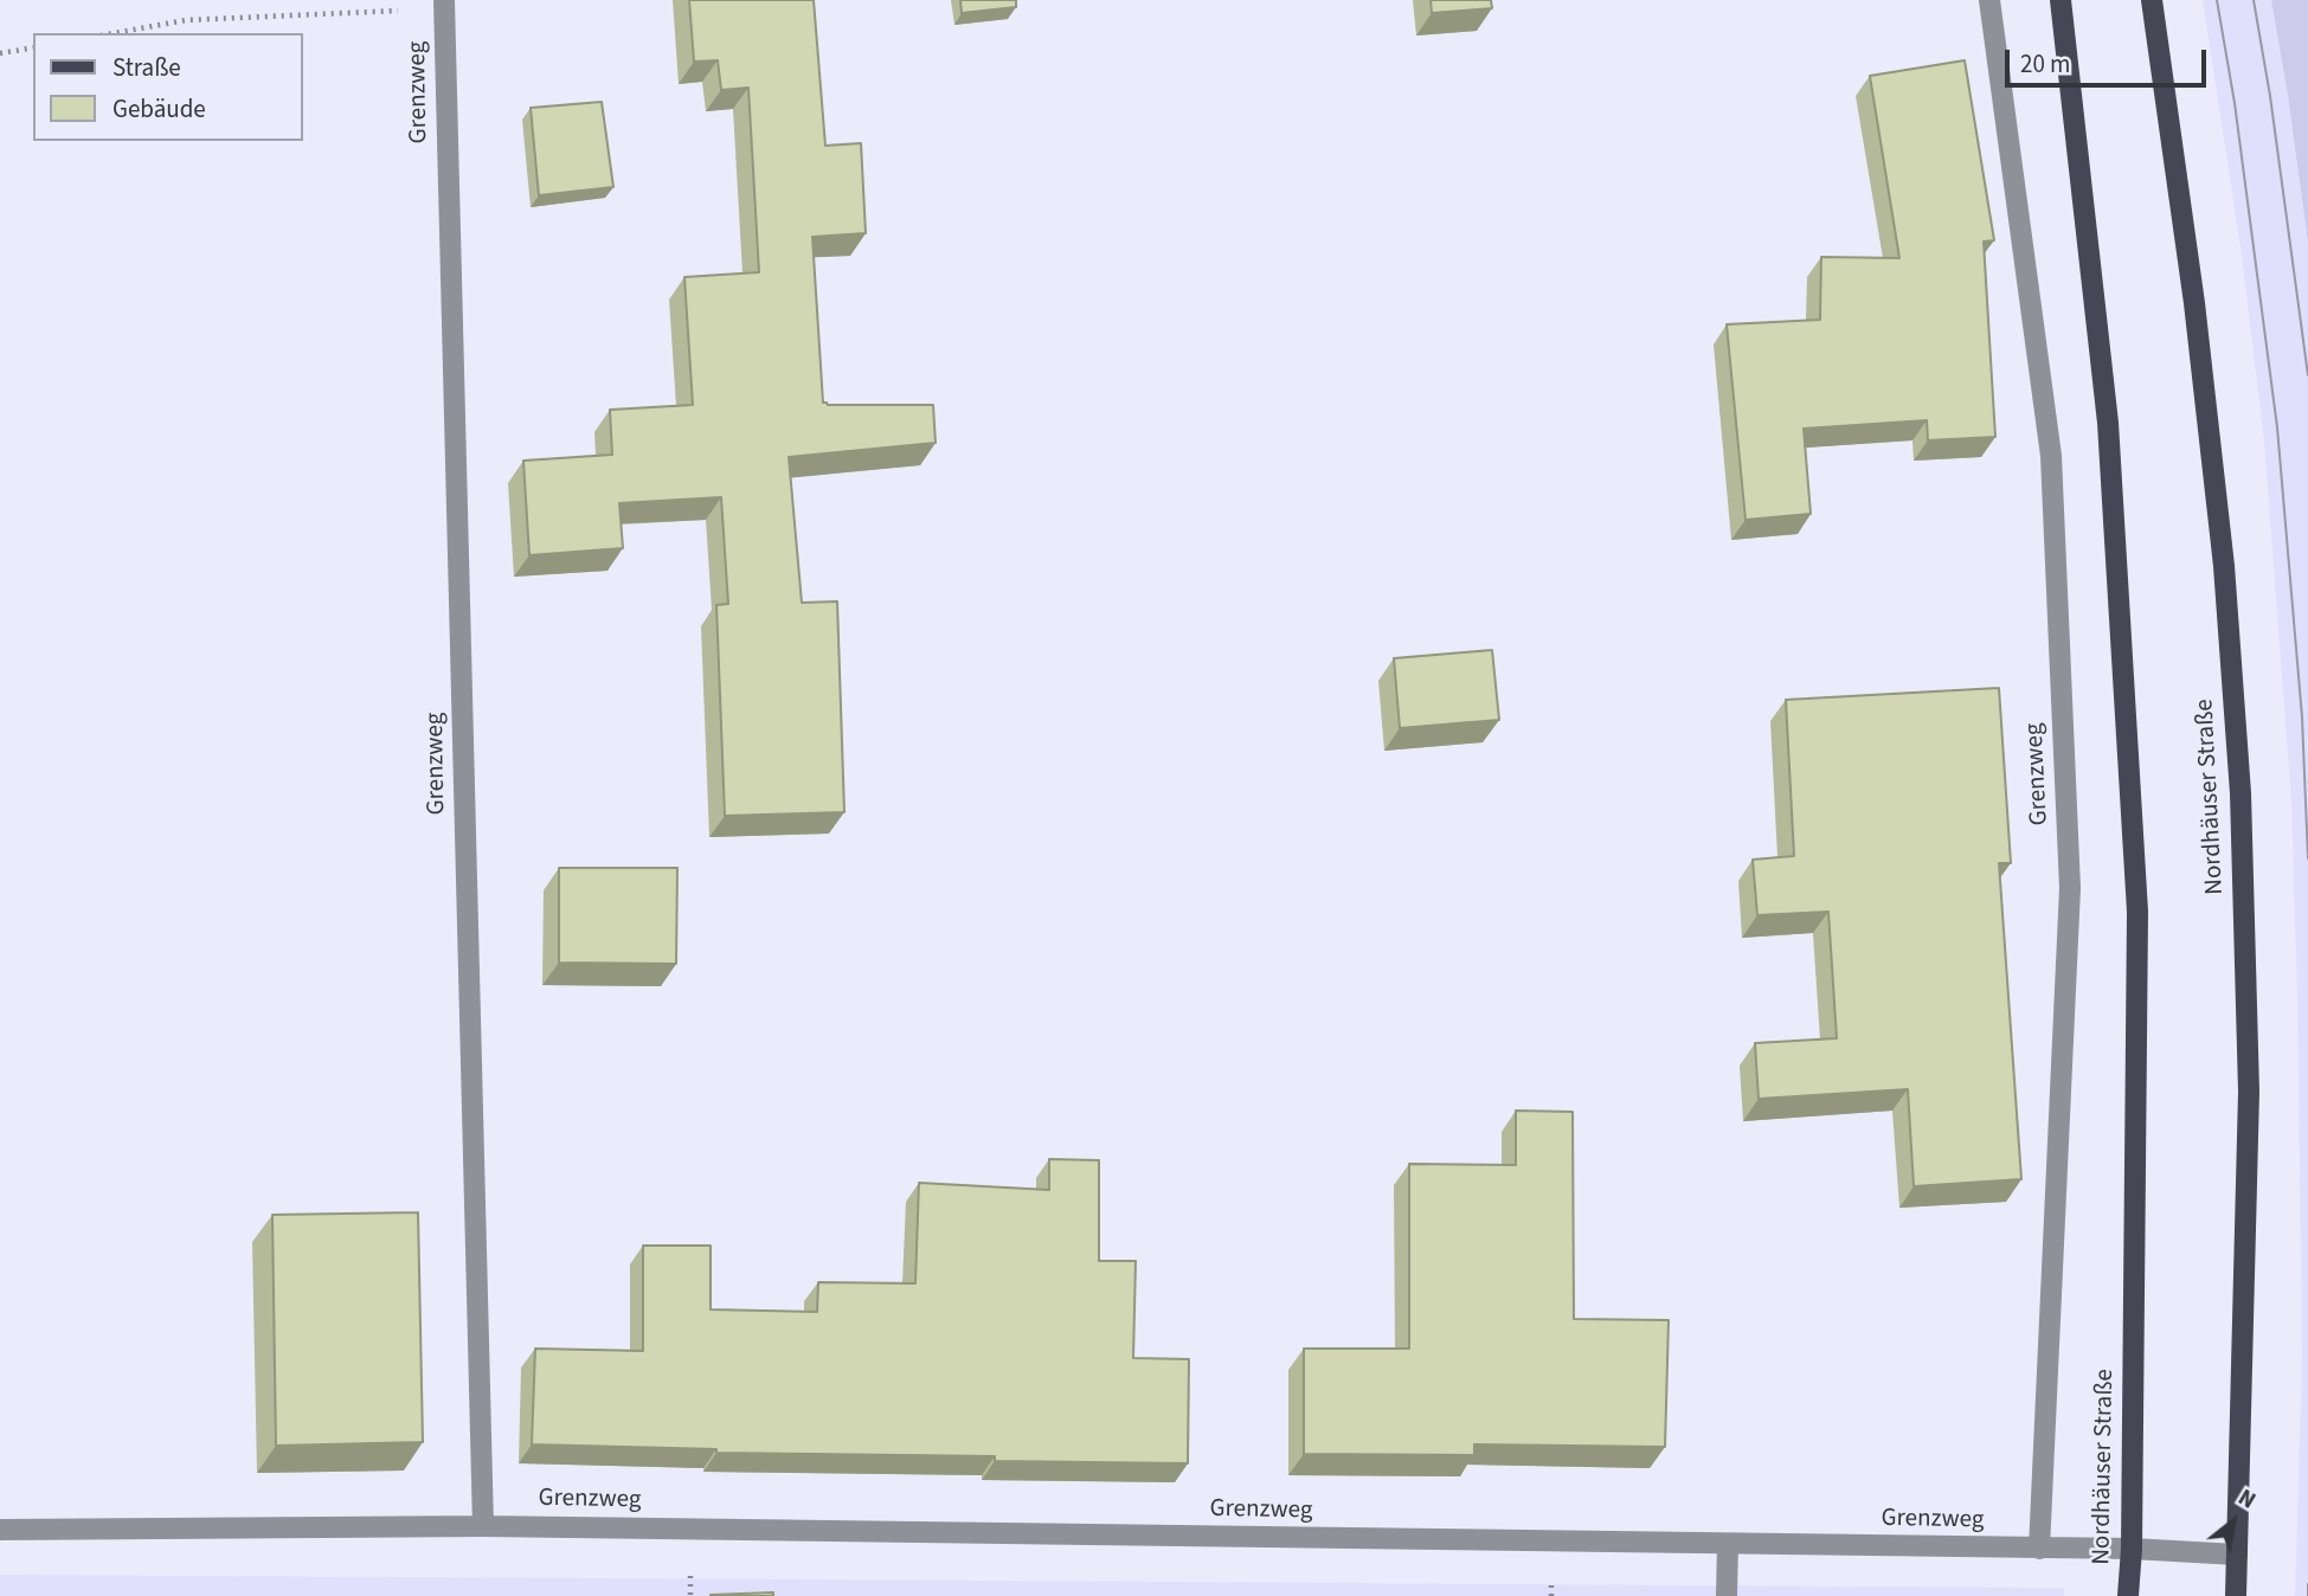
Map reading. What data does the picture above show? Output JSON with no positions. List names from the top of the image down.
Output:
{
  "streets": {
    "main road": ["Nordhäuser Straße"],
    "street": ["Grenzweg"]
  },
  "crossings": [
    ["Grenzweg", "Nordhäuser Straße"]
  ],
  "legend": ["Straße", "Gebäude"],
  "scale_bar": "20 m",
  "north": "top right"
}
